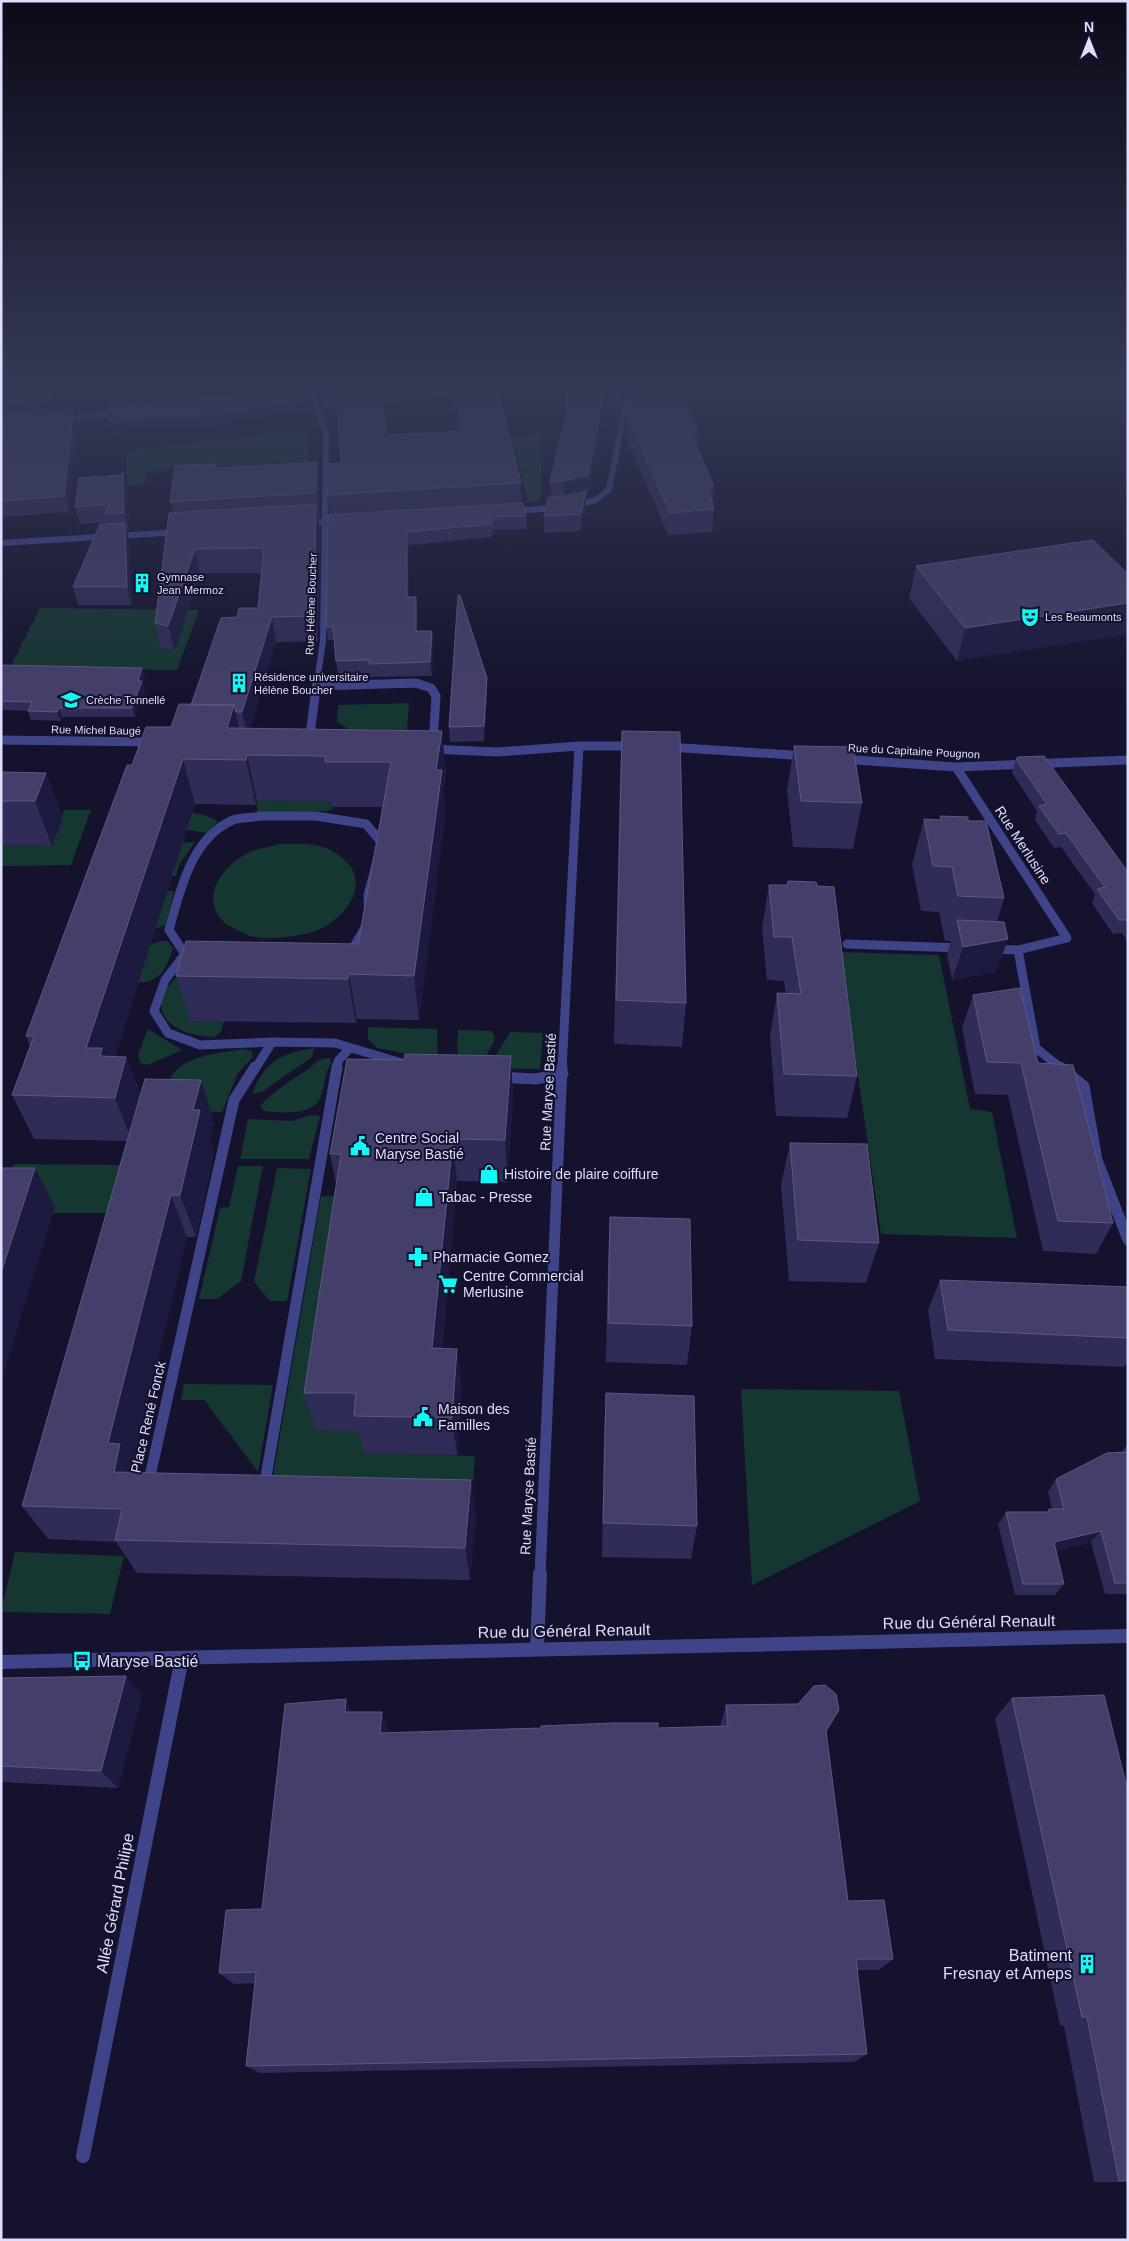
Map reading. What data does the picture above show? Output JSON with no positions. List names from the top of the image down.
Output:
{
  "streets": {
    "street": [
      "Rue Hélène Boucher",
      "Rue Michel Baugé",
      "Rue du Capitaine Pougnon",
      "Rue Merlusine",
      "Rue Maryse Bastié",
      "Place René Fonck",
      "Rue du Général Renault",
      "Allée Gérard Philipe"
    ]
  },
  "crossings": [
    ["Rue du Capitaine Pougnon", "Rue Merlusine"],
    ["Rue Maryse Bastié", "Rue du Général Renault"],
    ["Rue du Général Renault", "Allée Gérard Philipe"]
  ],
  "places": {
    "building": ["Gymnase Jean Mermoz", "Résidence universitaire Hélène Boucher", "Batiment Fresnay et Ameps"],
    "theatre": ["Les Beaumonts"],
    "school or university": ["Crèche Tonnellé"],
    "public building": ["Centre Social Maryse Bastié", "Maison des Familles"],
    "shop": ["Histoire de plaire coiffure", "Tabac - Presse"],
    "pharmacy": ["Pharmacie Gomez"],
    "supermarket": ["Centre Commercial Merlusine"],
    "bus stop": ["Maryse Bastié"]
  },
  "north": "top"
}
